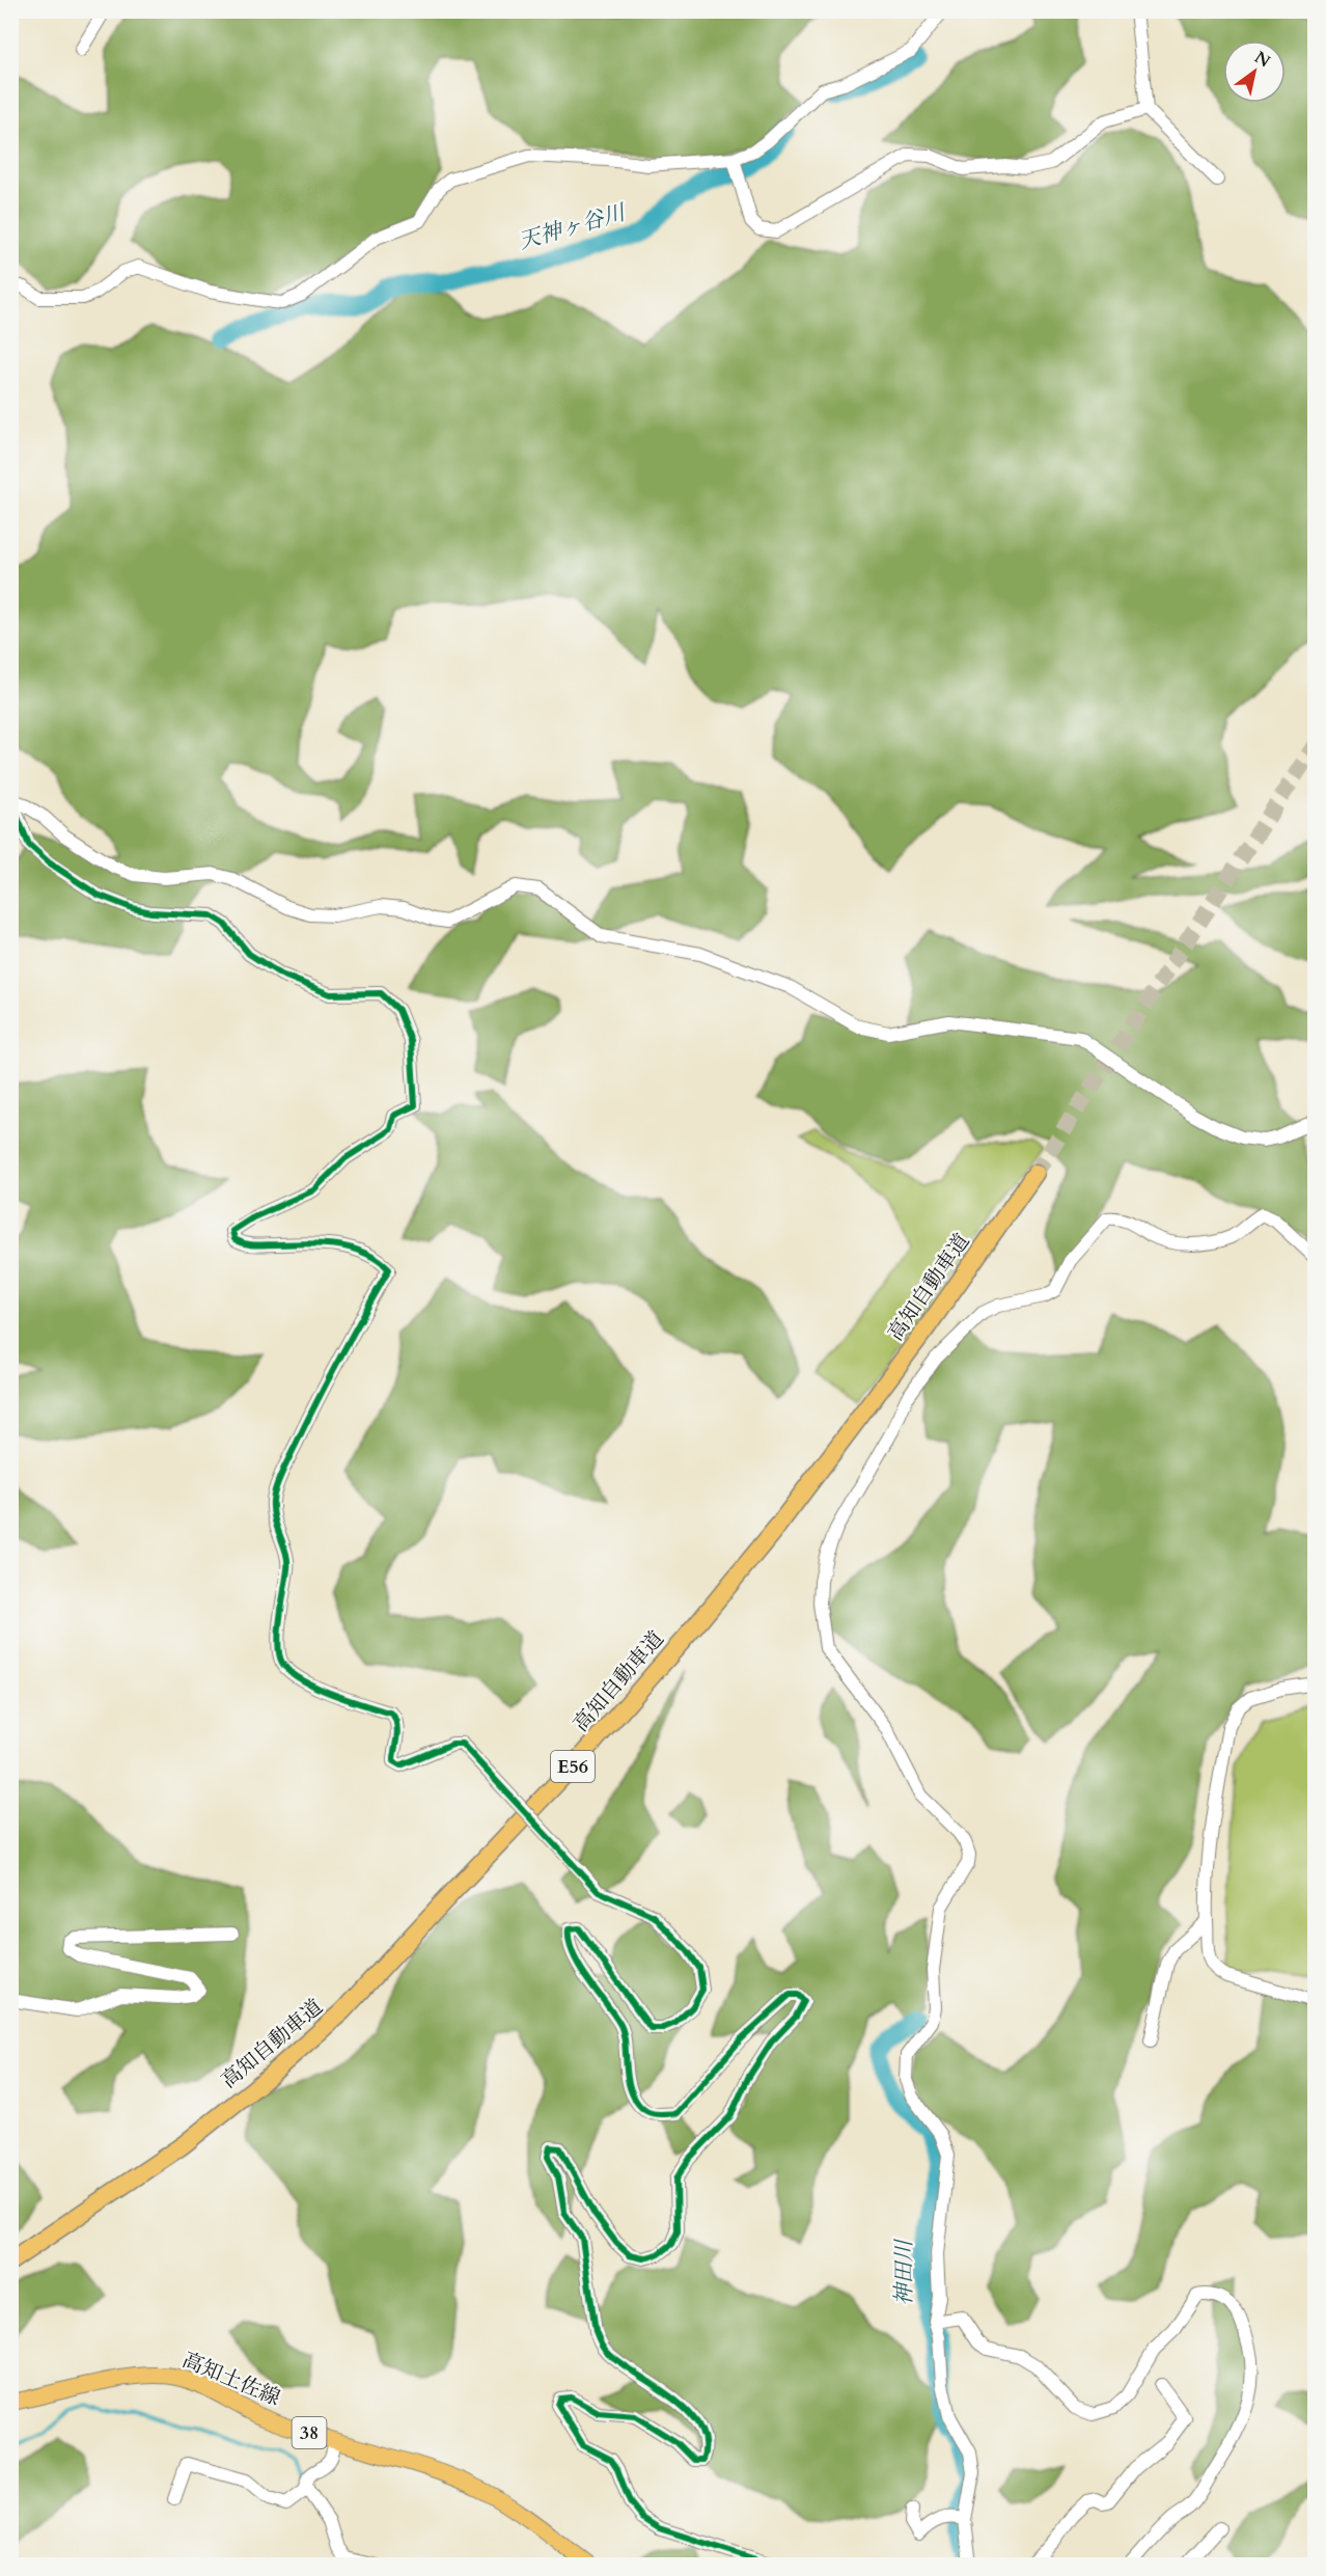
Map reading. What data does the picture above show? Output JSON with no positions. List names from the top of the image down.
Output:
{
  "streets": {
    "highway": ["高知自動車道", "E56"],
    "main road": ["高知土佐線", "38"]
  },
  "water": ["天神ヶ谷川", "神田川"],
  "north": "top right"
}
